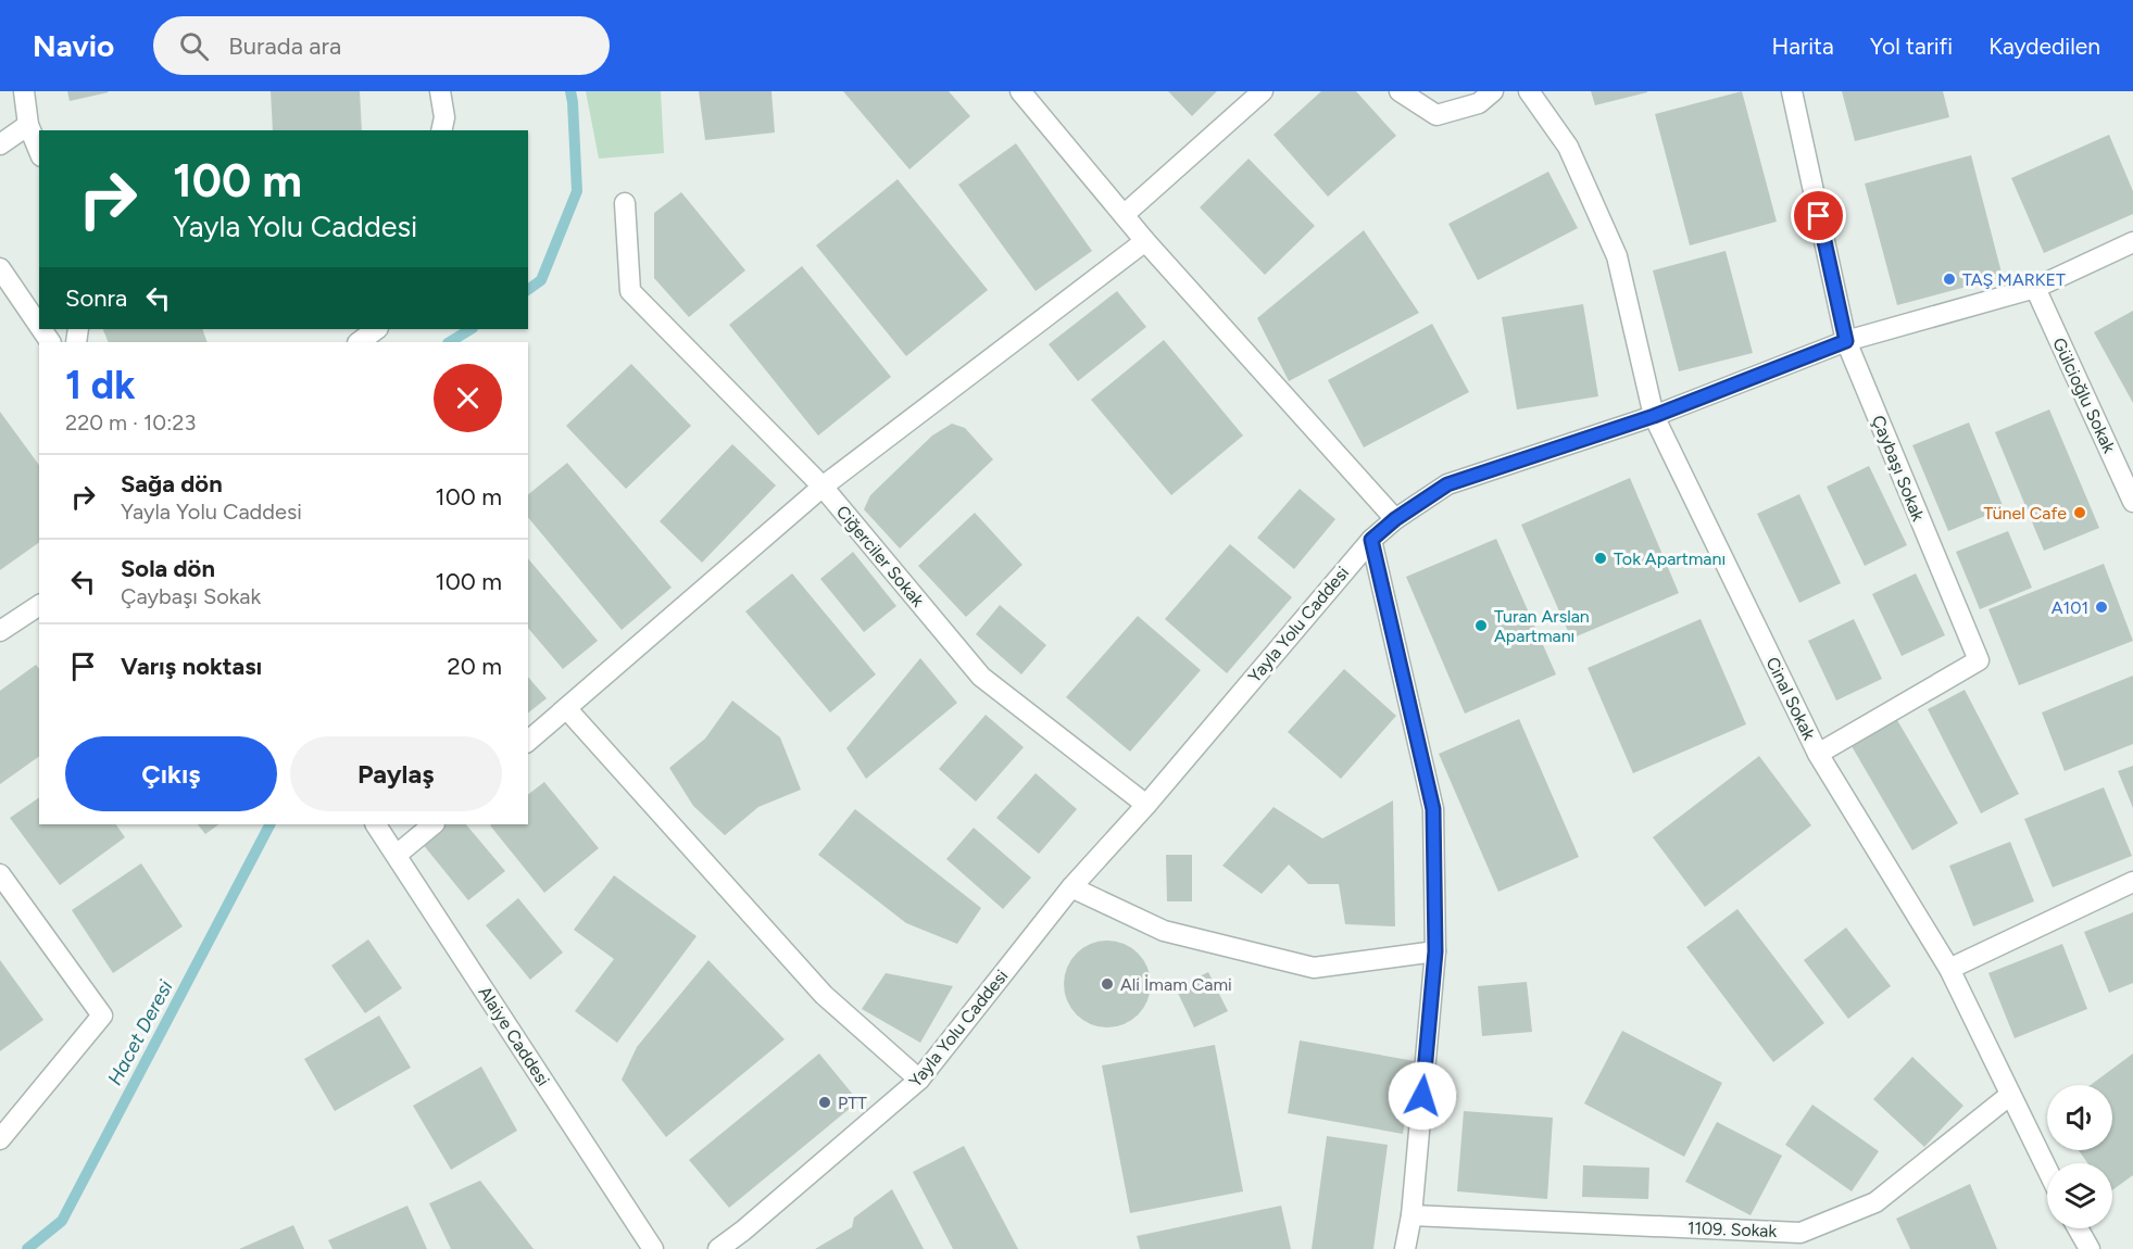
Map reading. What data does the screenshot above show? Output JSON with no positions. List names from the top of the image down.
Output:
{
  "streets": {
    "street": [
      "Gülcioğlu Sokak",
      "Çaybaşı Sokak",
      "Ciğerciler Sokak",
      "Yayla Yolu Caddesi",
      "Cinal Sokak",
      "Alaiye Caddesi",
      "1109. Sokak"
    ]
  },
  "crossings": [
    ["Gülcioğlu Sokak", "Yayla Yolu Caddesi"],
    ["Çaybaşı Sokak", "Yayla Yolu Caddesi"],
    ["Çaybaşı Sokak", "Cinal Sokak"],
    ["Ciğerciler Sokak", "Yayla Yolu Caddesi"],
    ["Yayla Yolu Caddesi", "Cinal Sokak"],
    ["Cinal Sokak", "1109. Sokak"]
  ],
  "water": ["Hacet Deresi"],
  "places": [
    "TAŞ MARKET",
    "Tünel Cafe",
    "Tok Apartmanı",
    "A101",
    "Turan Arslan Apartmanı",
    "Ali İmam Cami",
    "PTT"
  ],
  "page": {
    "header": "Navio",
    "search": "Burada ara",
    "nav": ["Harita", "Yol tarifi", "Kaydedilen"],
    "turn": ["100 m", "Yayla Yolu Caddesi"],
    "then": "Sonra",
    "heading": ["1 dk", "220 m · 10:23"],
    "list": [
      {
        "name": "Sağa dön",
        "note": "Yayla Yolu Caddesi",
        "value": "100 m"
      },
      {
        "name": "Sola dön",
        "note": "Çaybaşı Sokak",
        "value": "100 m"
      },
      {
        "name": "Varış noktası",
        "value": "20 m"
      }
    ],
    "buttons": ["Çıkış", "Paylaş"]
  }
}
